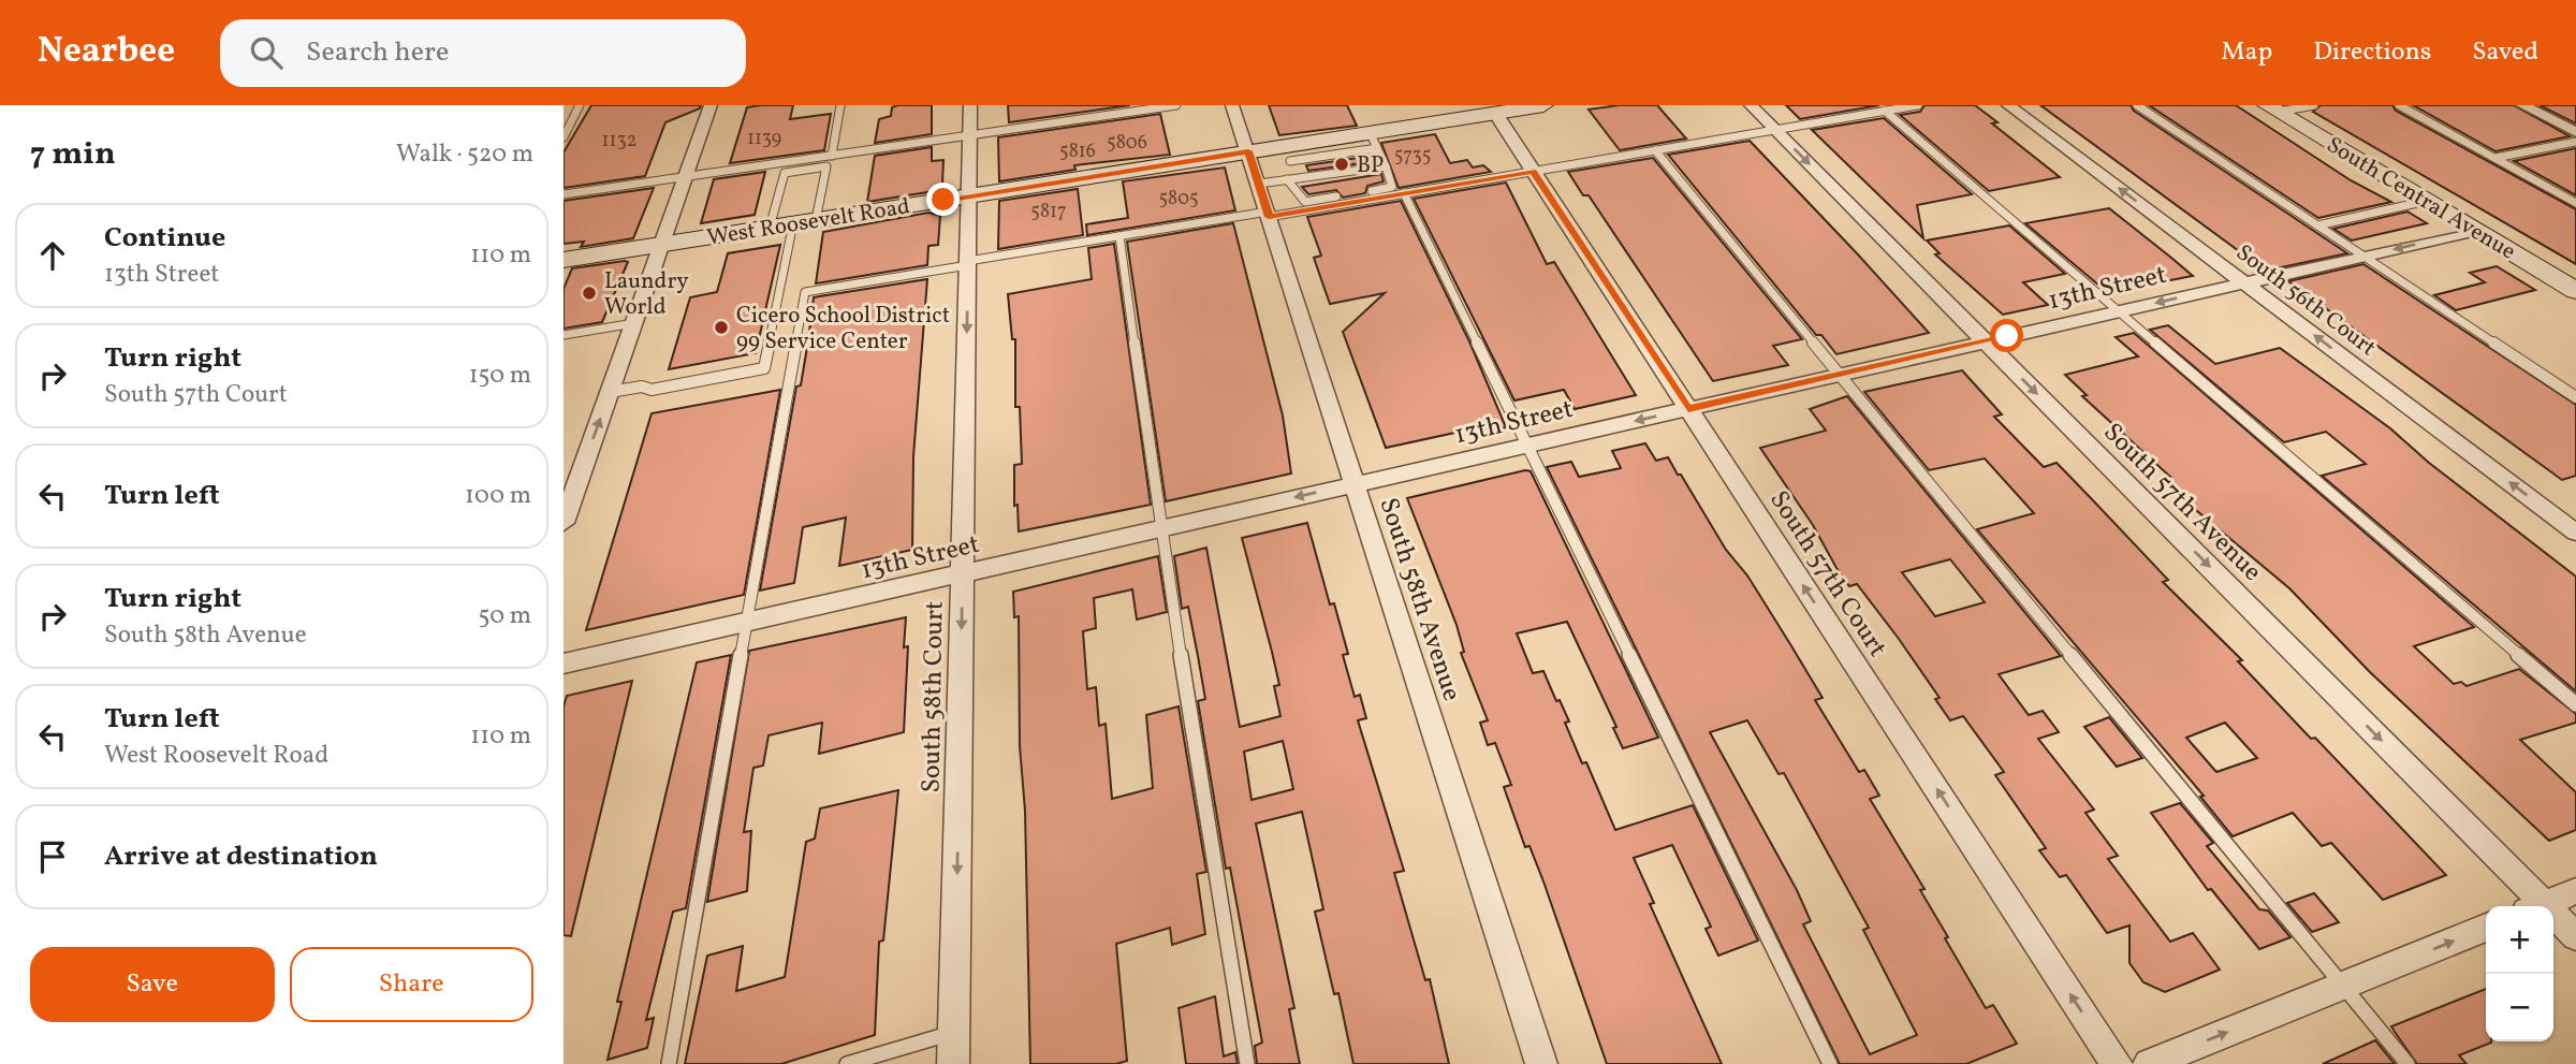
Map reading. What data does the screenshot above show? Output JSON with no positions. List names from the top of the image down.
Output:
{
  "streets": {
    "main road": ["South Central Avenue", "West Roosevelt Road"],
    "street": [
      "13th Street",
      "South 56th Court",
      "South 57th Avenue",
      "South 57th Court",
      "South 58th Avenue",
      "South 58th Court"
    ]
  },
  "crossings": [
    ["South Central Avenue", "13th Street"],
    ["West Roosevelt Road", "South 57th Court"],
    ["West Roosevelt Road", "South 58th Avenue"],
    ["West Roosevelt Road", "South 58th Court"],
    ["13th Street", "South 56th Court"],
    ["13th Street", "South 57th Avenue"],
    ["13th Street", "South 57th Court"],
    ["13th Street", "South 58th Avenue"],
    ["13th Street", "South 58th Court"]
  ],
  "one_way": [
    "South 56th Court",
    "South 57th Avenue",
    "South 57th Court",
    "South 58th Court"
  ],
  "places": ["BP", "Laundry World", "Cicero School District 99 Service Center"],
  "house_numbers": [
    "1139",
    "1132",
    "5806",
    "5816",
    "5735",
    "5805",
    "5817"
  ],
  "page": {
    "header": "Nearbee",
    "search": "Search here",
    "nav": ["Map", "Directions", "Saved"],
    "heading": ["7 min", "Walk · 520 m"],
    "list": [
      ["Continue", "13th Street", "110 m"],
      ["Turn right", "South 57th Court", "150 m"],
      ["Turn left", "100 m"],
      ["Turn right", "South 58th Avenue", "50 m"],
      ["Turn left", "West Roosevelt Road", "110 m"],
      "Arrive at destination"
    ],
    "map_buttons": ["+", "−"],
    "buttons": ["Save", "Share"]
  }
}
